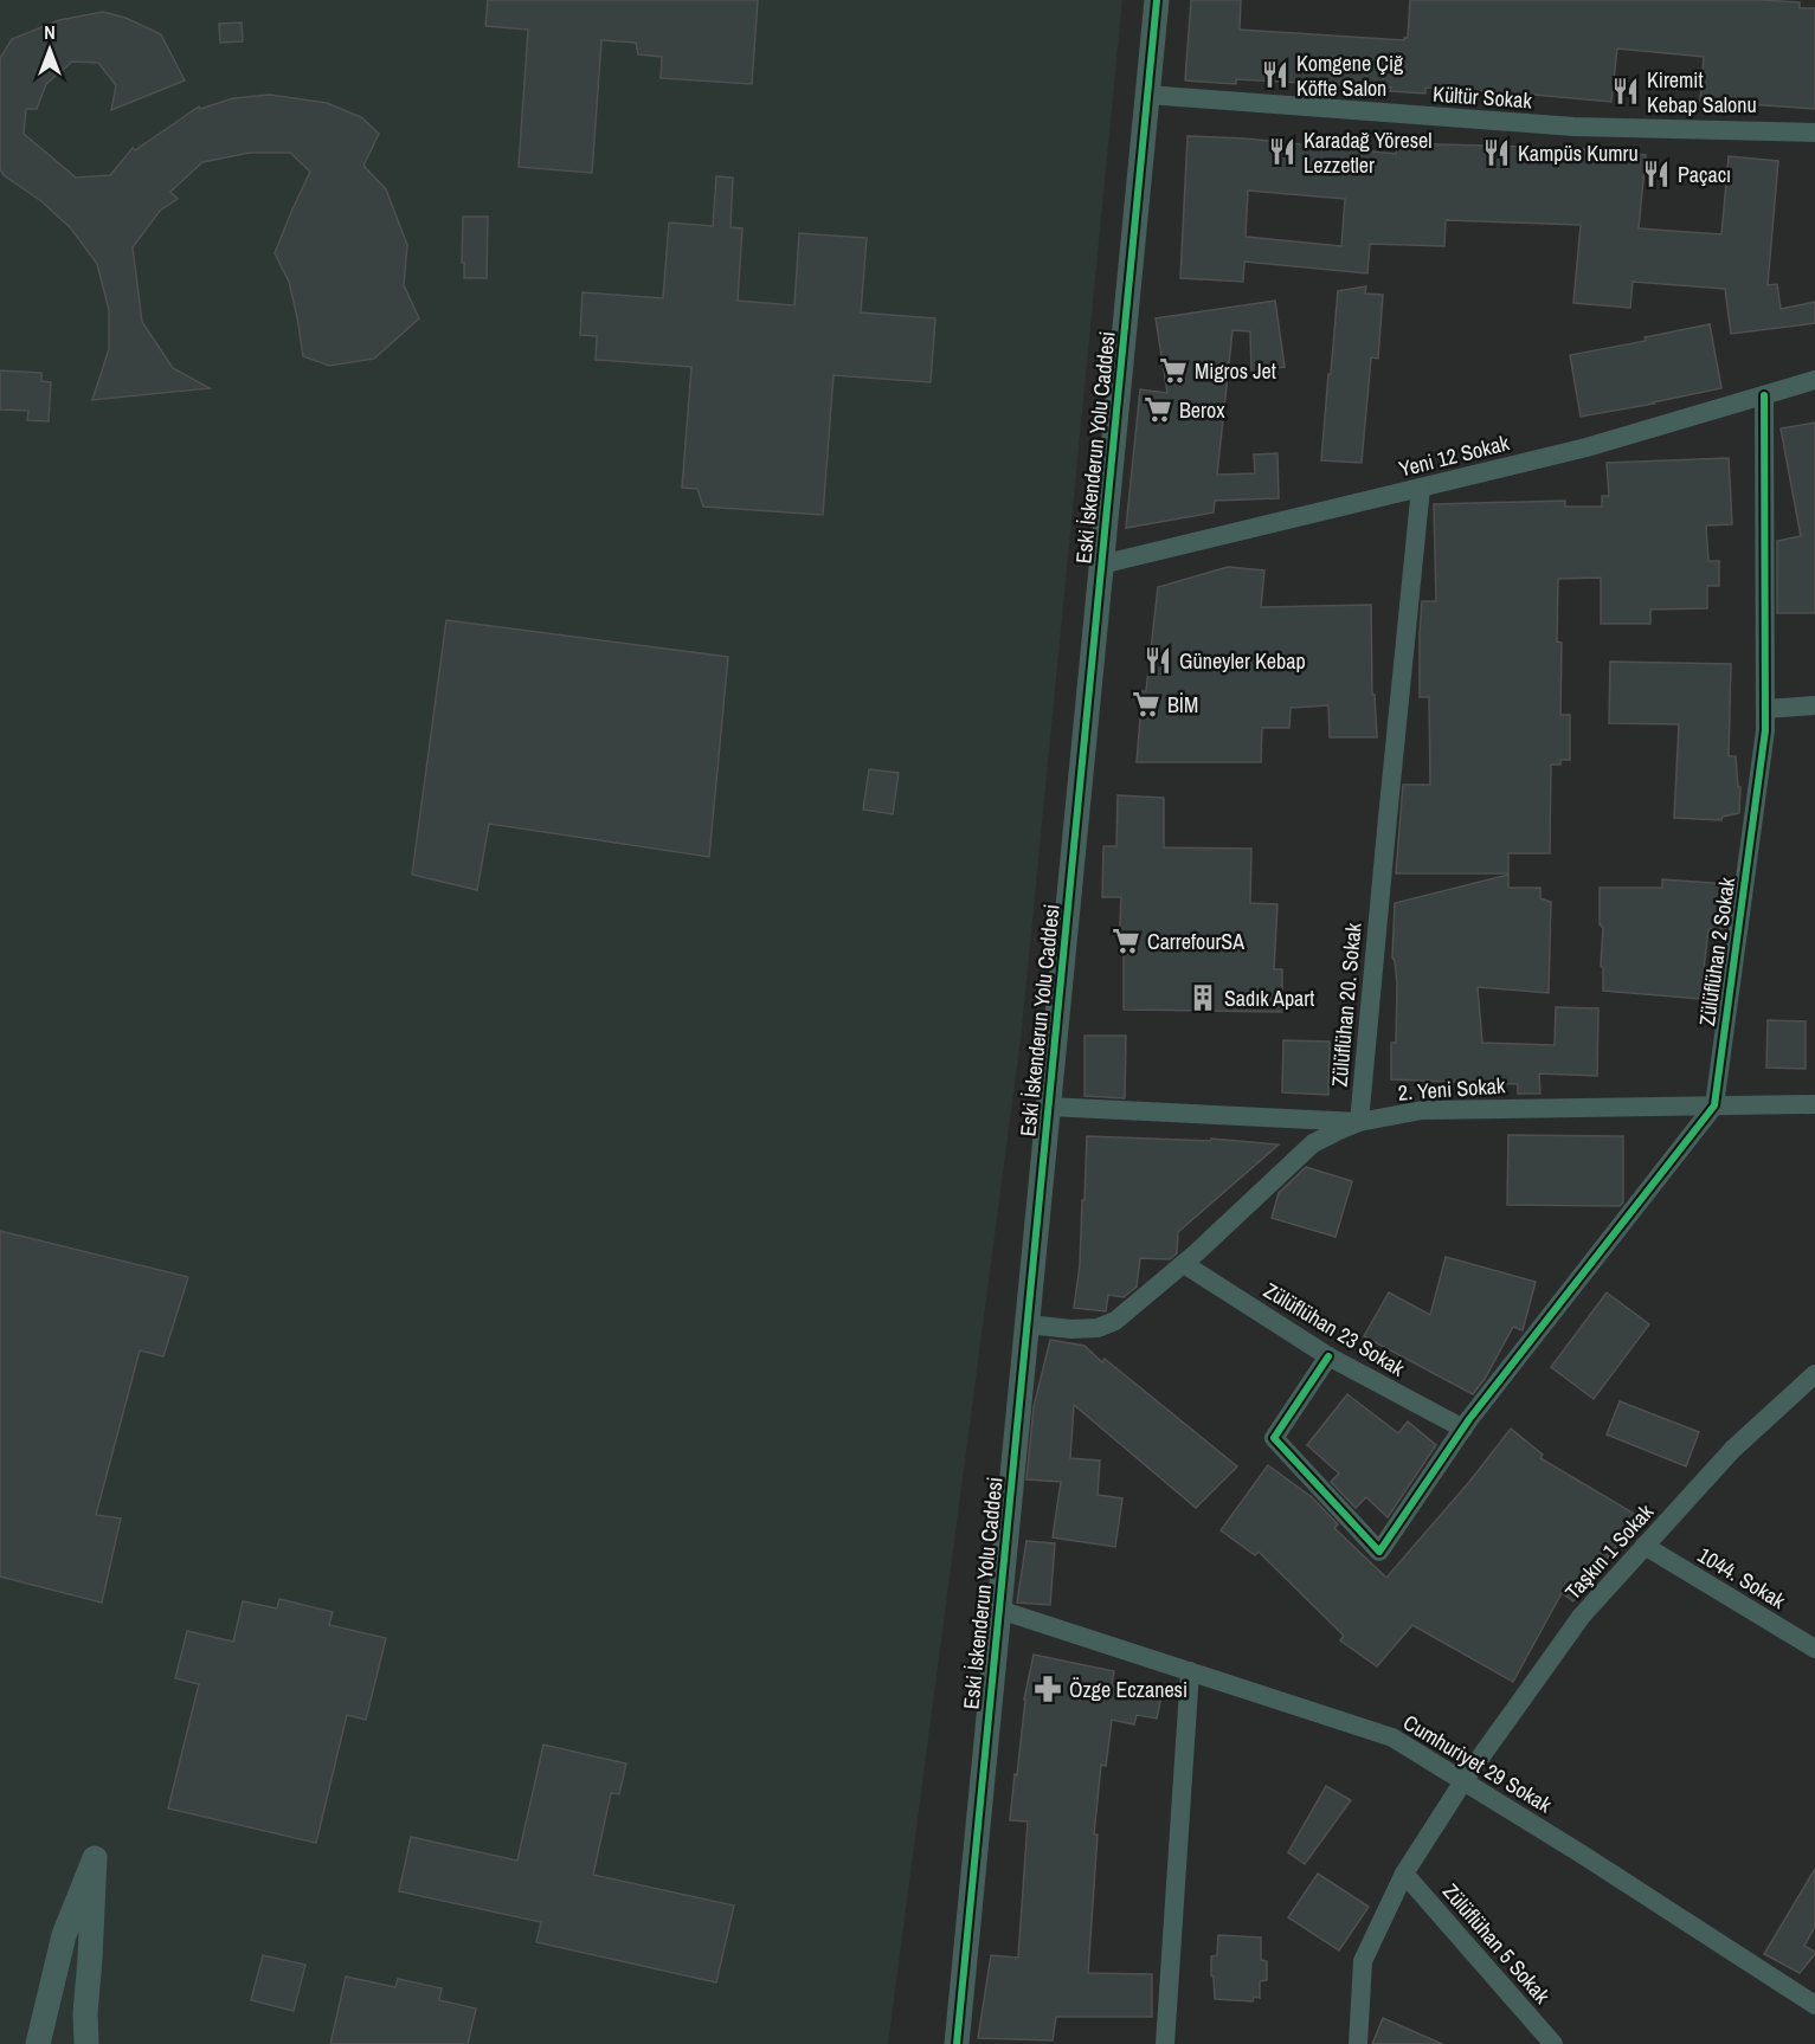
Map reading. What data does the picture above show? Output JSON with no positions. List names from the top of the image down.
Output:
{
  "streets": {
    "street": [
      "Kültür Sokak",
      "Eski İskenderun Yolu Caddesi",
      "Yeni 12 Sokak",
      "Zülüflühan 2 Sokak",
      "Zülüflühan 20. Sokak",
      "2. Yeni Sokak",
      "Zülüflühan 23 Sokak",
      "Taşkın 1 Sokak",
      "1044. Sokak",
      "Cumhuriyet 29 Sokak",
      "Zülüflühan 5 Sokak"
    ]
  },
  "crossings": [
    ["Kültür Sokak", "Eski İskenderun Yolu Caddesi"],
    ["Eski İskenderun Yolu Caddesi", "Yeni 12 Sokak"],
    ["Eski İskenderun Yolu Caddesi", "2. Yeni Sokak"],
    ["Eski İskenderun Yolu Caddesi", "Cumhuriyet 29 Sokak"],
    ["Yeni 12 Sokak", "Zülüflühan 2 Sokak"],
    ["Yeni 12 Sokak", "Zülüflühan 20. Sokak"],
    ["Zülüflühan 2 Sokak", "2. Yeni Sokak"],
    ["Zülüflühan 20. Sokak", "2. Yeni Sokak"],
    ["Taşkın 1 Sokak", "1044. Sokak"],
    ["Taşkın 1 Sokak", "Cumhuriyet 29 Sokak"],
    ["Taşkın 1 Sokak", "Zülüflühan 5 Sokak"]
  ],
  "places": {
    "restaurant": [
      "Komgene Çiğ Köfte Salon",
      "Kiremit Kebap Salonu",
      "Karadağ Yöresel Lezzetler",
      "Kampüs Kumru",
      "Paçacı",
      "Güneyler Kebap"
    ],
    "supermarket": [
      "Migros Jet",
      "Berox",
      "BİM",
      "CarrefourSA"
    ],
    "building": ["Sadık Apart"],
    "pharmacy": ["Özge Eczanesi"]
  },
  "north": "top"
}
